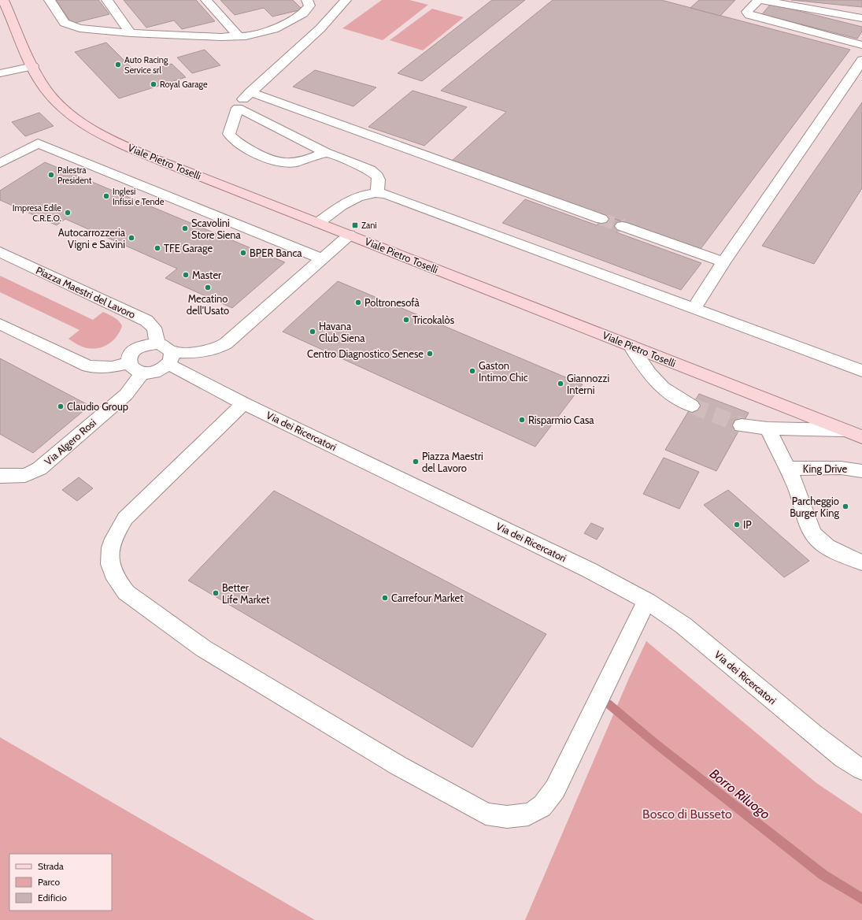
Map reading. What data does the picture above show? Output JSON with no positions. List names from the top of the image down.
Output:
{
  "streets": {
    "main road": ["Viale Pietro Toselli"],
    "lane": [
      "Piazza Maestri del Lavoro",
      "Via dei Ricercatori",
      "Via Algero Rosi",
      "King Drive"
    ]
  },
  "crossings": [
    ["Piazza Maestri del Lavoro", "Via dei Ricercatori"],
    ["Piazza Maestri del Lavoro", "Via Algero Rosi"],
    ["Via dei Ricercatori", "Via Algero Rosi"]
  ],
  "water": ["Borro Riluogo"],
  "parks": ["Bosco di Busseto"],
  "places": {
    "other": [
      "Auto Racing Service srl",
      "Royal Garage",
      "Palestra President",
      "Inglesi Infissi e Tende",
      "Impresa Edile C.R.E.O.",
      "Scavolini Store Siena",
      "Autocarrozzeria Vigni e Savini",
      "TFE Garage",
      "BPER Banca",
      "Master",
      "Mecatino dell'Usato",
      "Poltronesofà",
      "Tricokalòs",
      "Havana Club Siena",
      "Centro Diagnostico Senese",
      "Gaston Intimo Chic",
      "Giannozzi Interni",
      "Claudio Group",
      "Risparmio Casa",
      "Piazza Maestri del Lavoro",
      "Parcheggio Burger King",
      "IP",
      "Better Life Market",
      "Carrefour Market"
    ],
    "transit": ["Zani"]
  },
  "legend": ["Strada", "Parco", "Edificio"]
}
